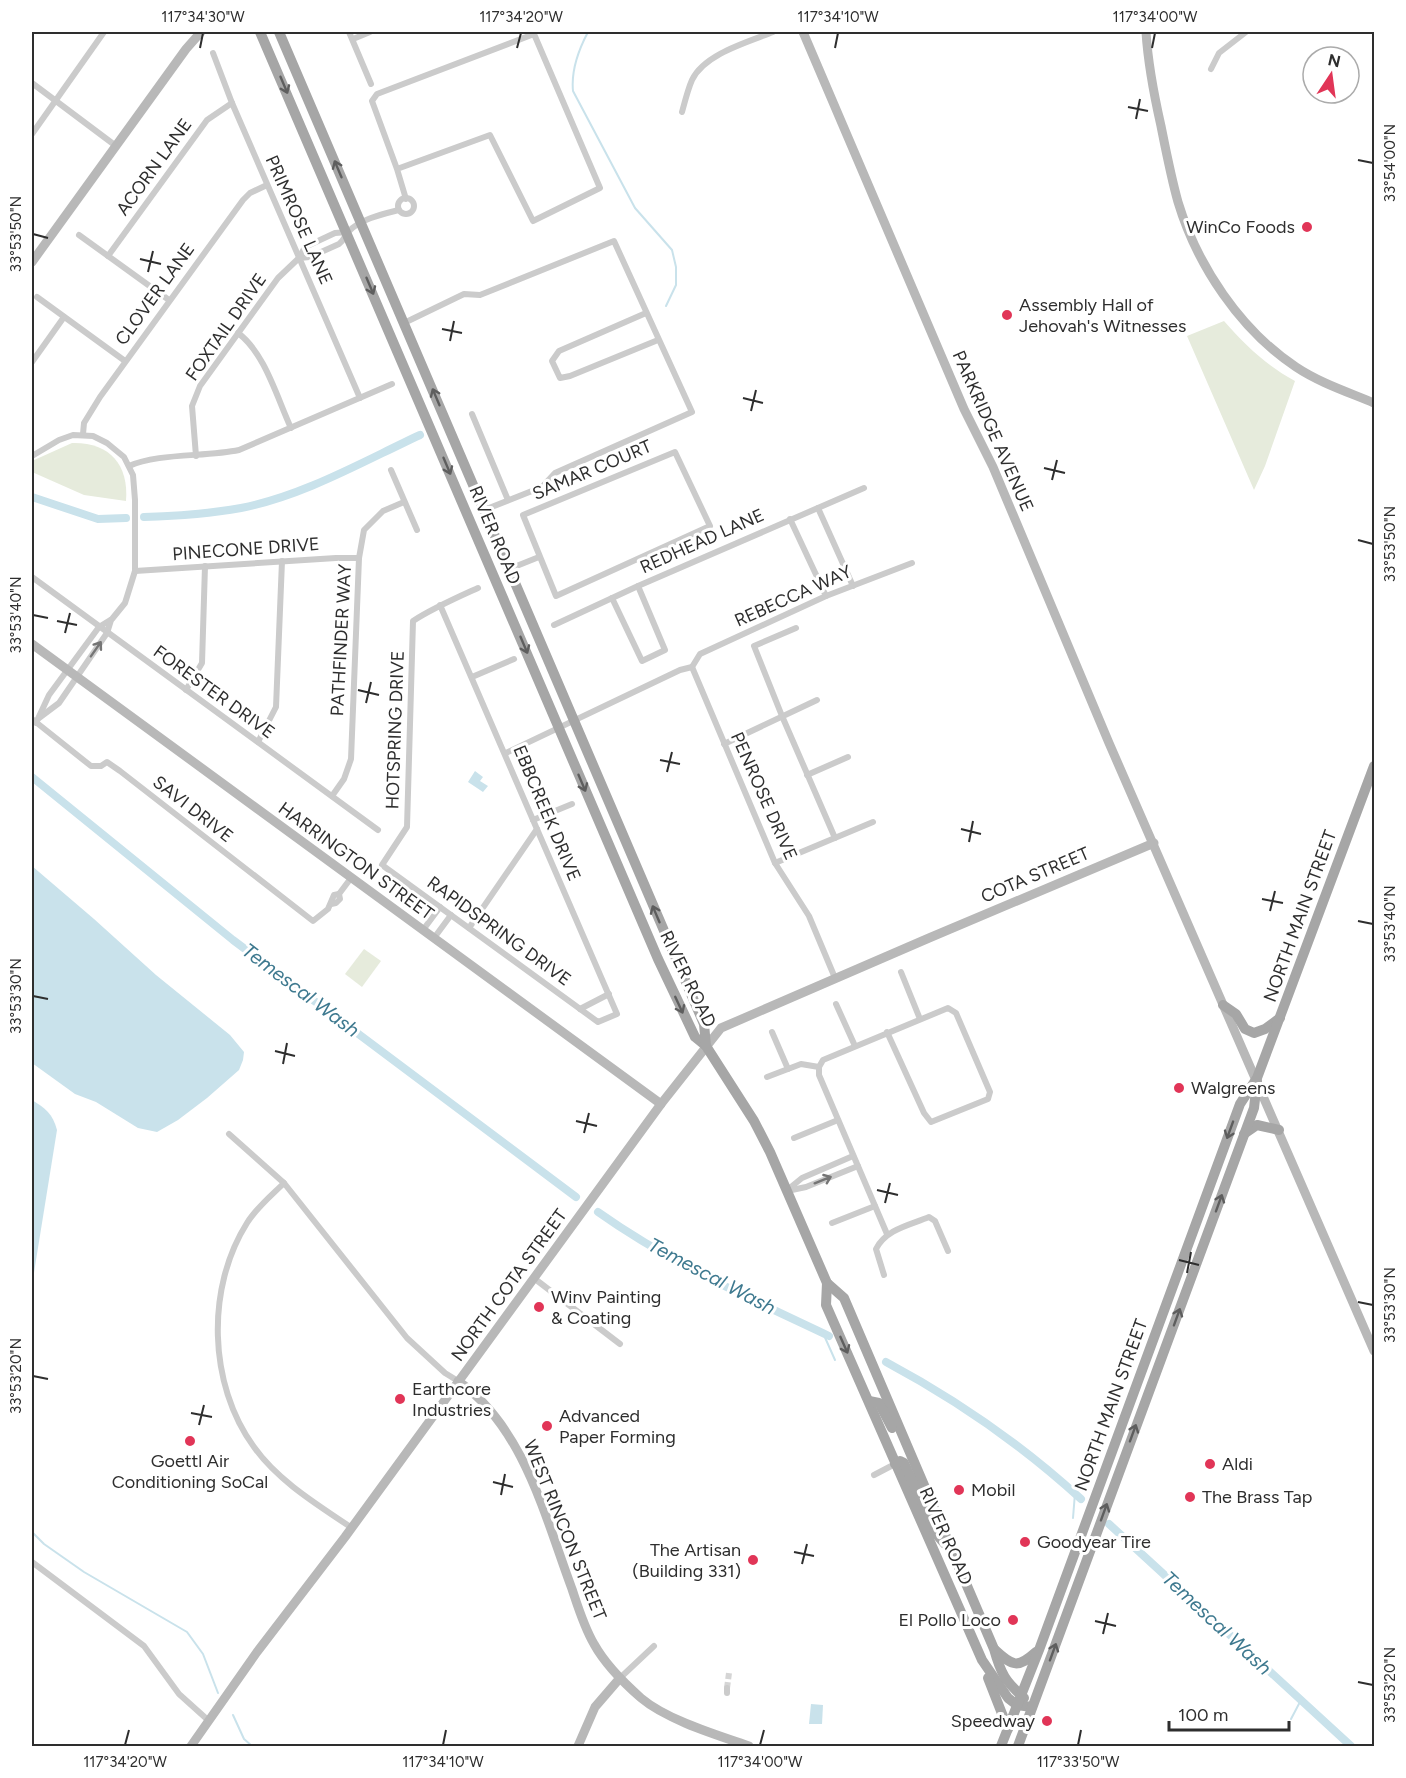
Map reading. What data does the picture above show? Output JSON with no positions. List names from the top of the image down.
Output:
{
  "streets": {
    "main road": ["RIVER ROAD", "NORTH MAIN STREET"],
    "street": [
      "ACORN LANE",
      "PRIMROSE LANE",
      "CLOVER LANE",
      "FOXTAIL DRIVE",
      "PARKRIDGE AVENUE",
      "SAMAR COURT",
      "REDHEAD LANE",
      "PINECONE DRIVE",
      "REBECCA WAY",
      "PATHFINDER WAY",
      "FORESTER DRIVE",
      "HOTSPRING DRIVE",
      "PENROSE DRIVE",
      "SAVI DRIVE",
      "EBBCREEK DRIVE",
      "HARRINGTON STREET",
      "COTA STREET",
      "RAPIDSPRING DRIVE",
      "NORTH COTA STREET",
      "WEST RINCON STREET"
    ]
  },
  "crossings": [
    ["ACORN LANE", "PRIMROSE LANE"],
    ["PRIMROSE LANE", "CLOVER LANE"],
    ["PRIMROSE LANE", "FOXTAIL DRIVE"],
    ["FOXTAIL DRIVE", "RIVER ROAD"],
    ["PARKRIDGE AVENUE", "COTA STREET"],
    ["PARKRIDGE AVENUE", "NORTH MAIN STREET"],
    ["RIVER ROAD", "NORTH MAIN STREET"],
    ["RIVER ROAD", "NORTH COTA STREET"],
    ["PINECONE DRIVE", "PATHFINDER WAY"],
    ["REBECCA WAY", "PENROSE DRIVE"],
    ["PATHFINDER WAY", "FORESTER DRIVE"],
    ["HOTSPRING DRIVE", "EBBCREEK DRIVE"],
    ["HOTSPRING DRIVE", "RAPIDSPRING DRIVE"],
    ["PENROSE DRIVE", "NORTH COTA STREET"],
    ["SAVI DRIVE", "HARRINGTON STREET"],
    ["EBBCREEK DRIVE", "RAPIDSPRING DRIVE"],
    ["HARRINGTON STREET", "NORTH COTA STREET"],
    ["COTA STREET", "NORTH COTA STREET"],
    ["NORTH COTA STREET", "WEST RINCON STREET"]
  ],
  "water": ["Temescal Wash"],
  "places": [
    "WinCo Foods",
    "Assembly Hall of Jehovah's Witnesses",
    "Walgreens",
    "Winv Painting & Coating",
    "Earthcore Industries",
    "Advanced Paper Forming",
    "Goettl Air Conditioning SoCal",
    "Aldi",
    "Mobil",
    "The Brass Tap",
    "Goodyear Tire",
    "The Artisan (Building 331)",
    "El Pollo Loco",
    "Speedway"
  ],
  "scale_bar": "100 m",
  "north": "top",
  "coordinates": [
    "117°34'30\"W",
    "117°34'20\"W",
    "117°34'10\"W",
    "117°34'00\"W",
    "33°54'00\"N",
    "33°53'50\"N",
    "33°53'40\"N",
    "33°53'30\"N",
    "33°53'20\"N",
    "117°33'50\"W"
  ]
}
